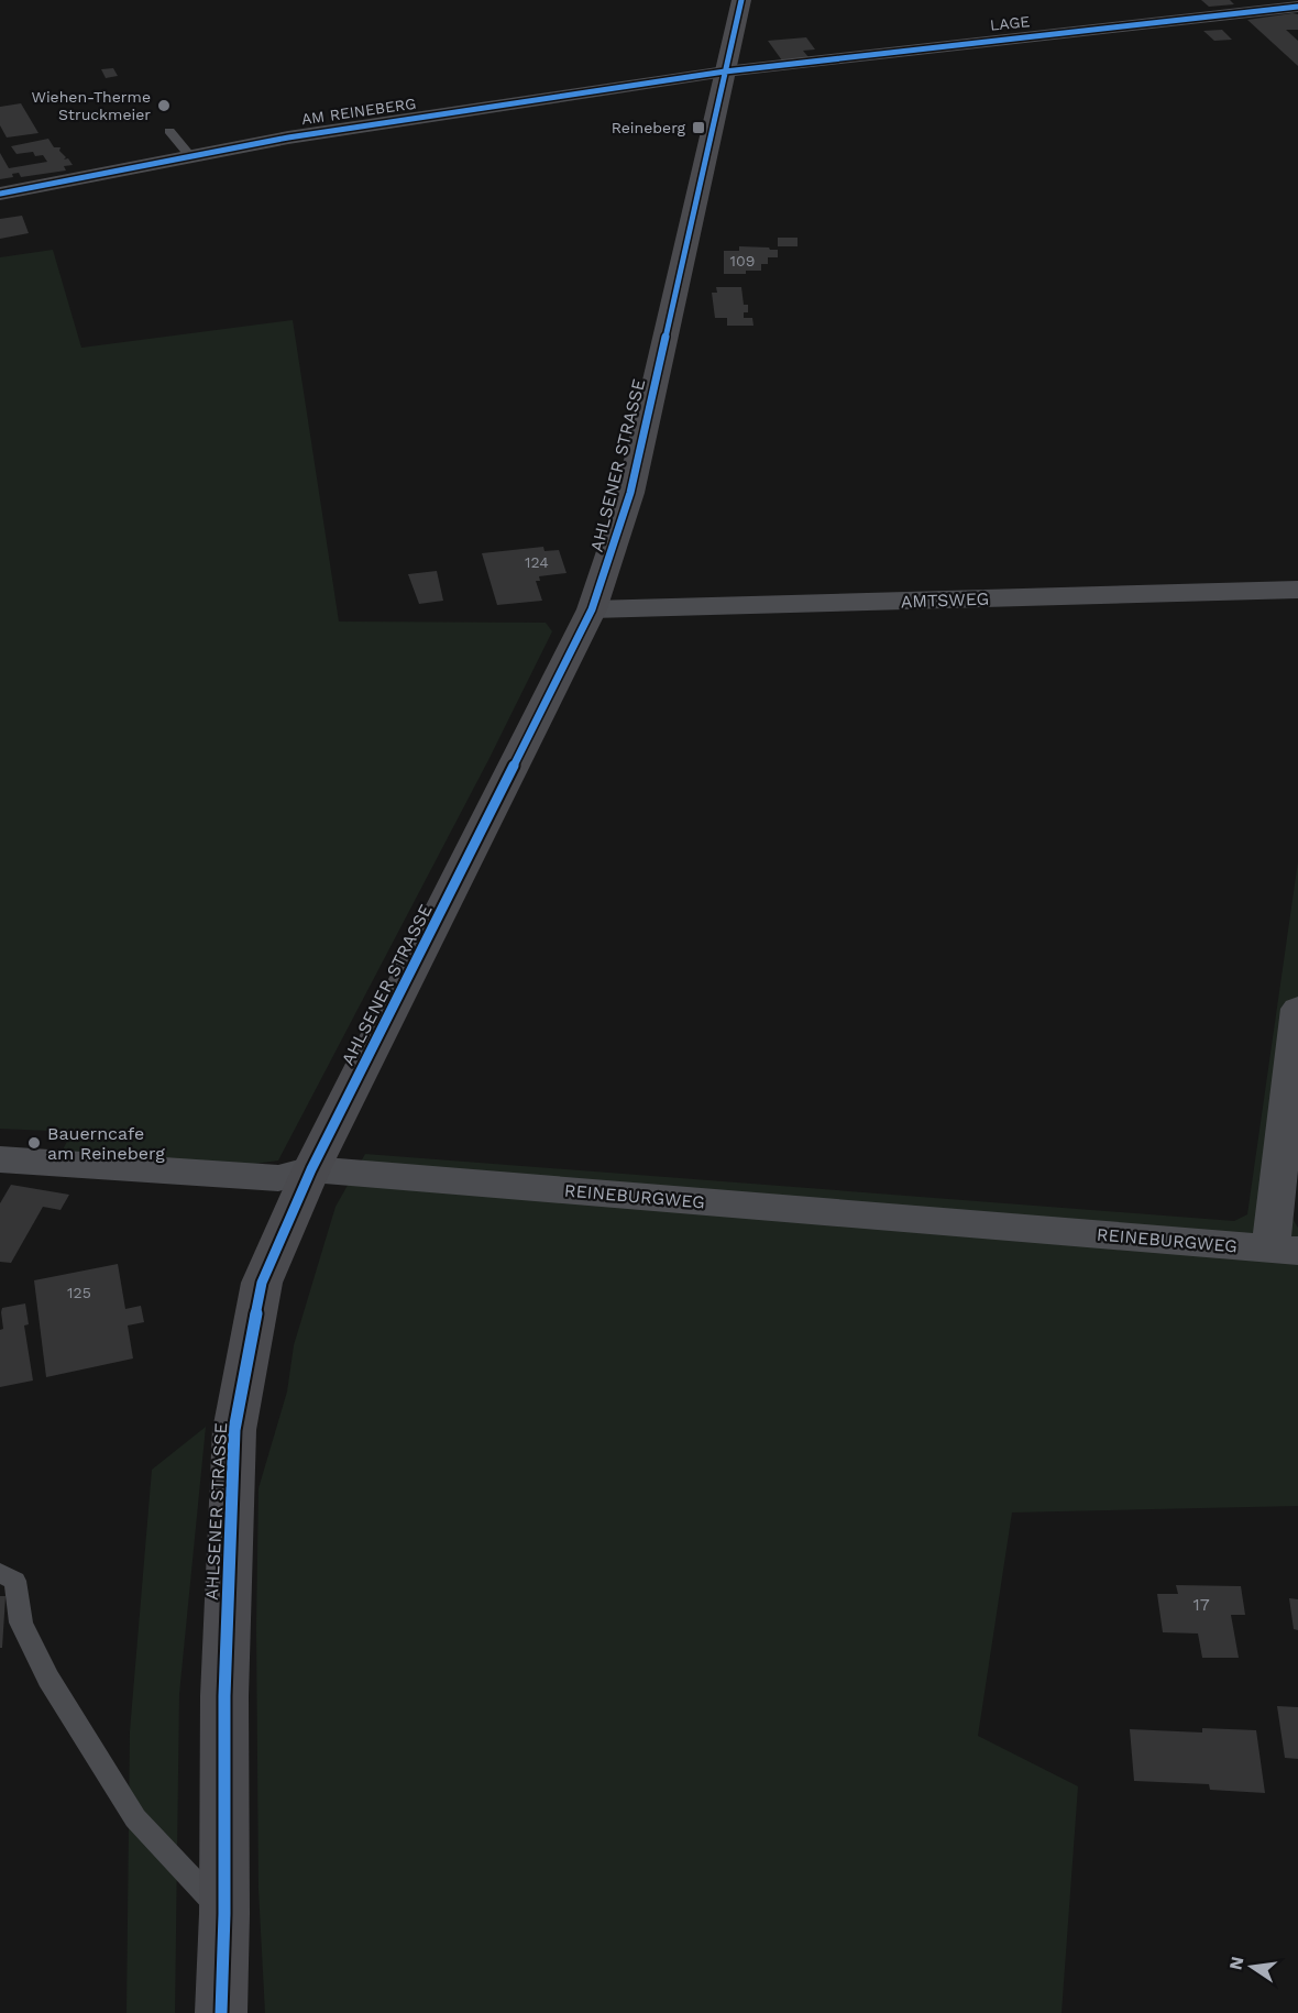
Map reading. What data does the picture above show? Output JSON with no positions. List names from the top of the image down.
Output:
{
  "streets": {
    "main road": ["AHLSENER STRASSE"],
    "street": [
      "LAGE",
      "AM REINEBERG",
      "AMTSWEG",
      "REINEBURGWEG"
    ]
  },
  "crossings": [
    ["LAGE", "AM REINEBERG"],
    ["LAGE", "AHLSENER STRASSE"],
    ["AM REINEBERG", "AHLSENER STRASSE"],
    ["AHLSENER STRASSE", "AMTSWEG"],
    ["AHLSENER STRASSE", "REINEBURGWEG"]
  ],
  "places": {
    "other": ["Wiehen-Therme Struckmeier", "Bauerncafe am Reineberg"],
    "transit": ["Reineberg"]
  },
  "house_numbers": [
    "109",
    "124",
    "125",
    "17"
  ],
  "north": "left"
}
